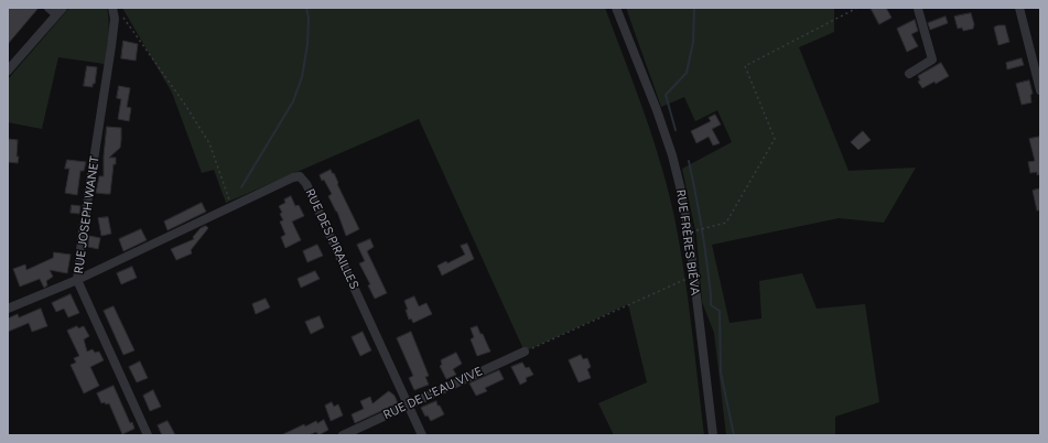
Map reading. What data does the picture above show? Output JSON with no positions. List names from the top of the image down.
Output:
{
  "streets": {
    "street": [
      "RUE JOSEPH WANET",
      "RUE DES PIRAILLES",
      "RUE FRÈRES BIÉVA",
      "RUE DE L'EAU VIVE"
    ]
  },
  "crossings": [
    ["RUE JOSEPH WANET", "RUE DES PIRAILLES"],
    ["RUE DES PIRAILLES", "RUE DE L'EAU VIVE"]
  ]
}
